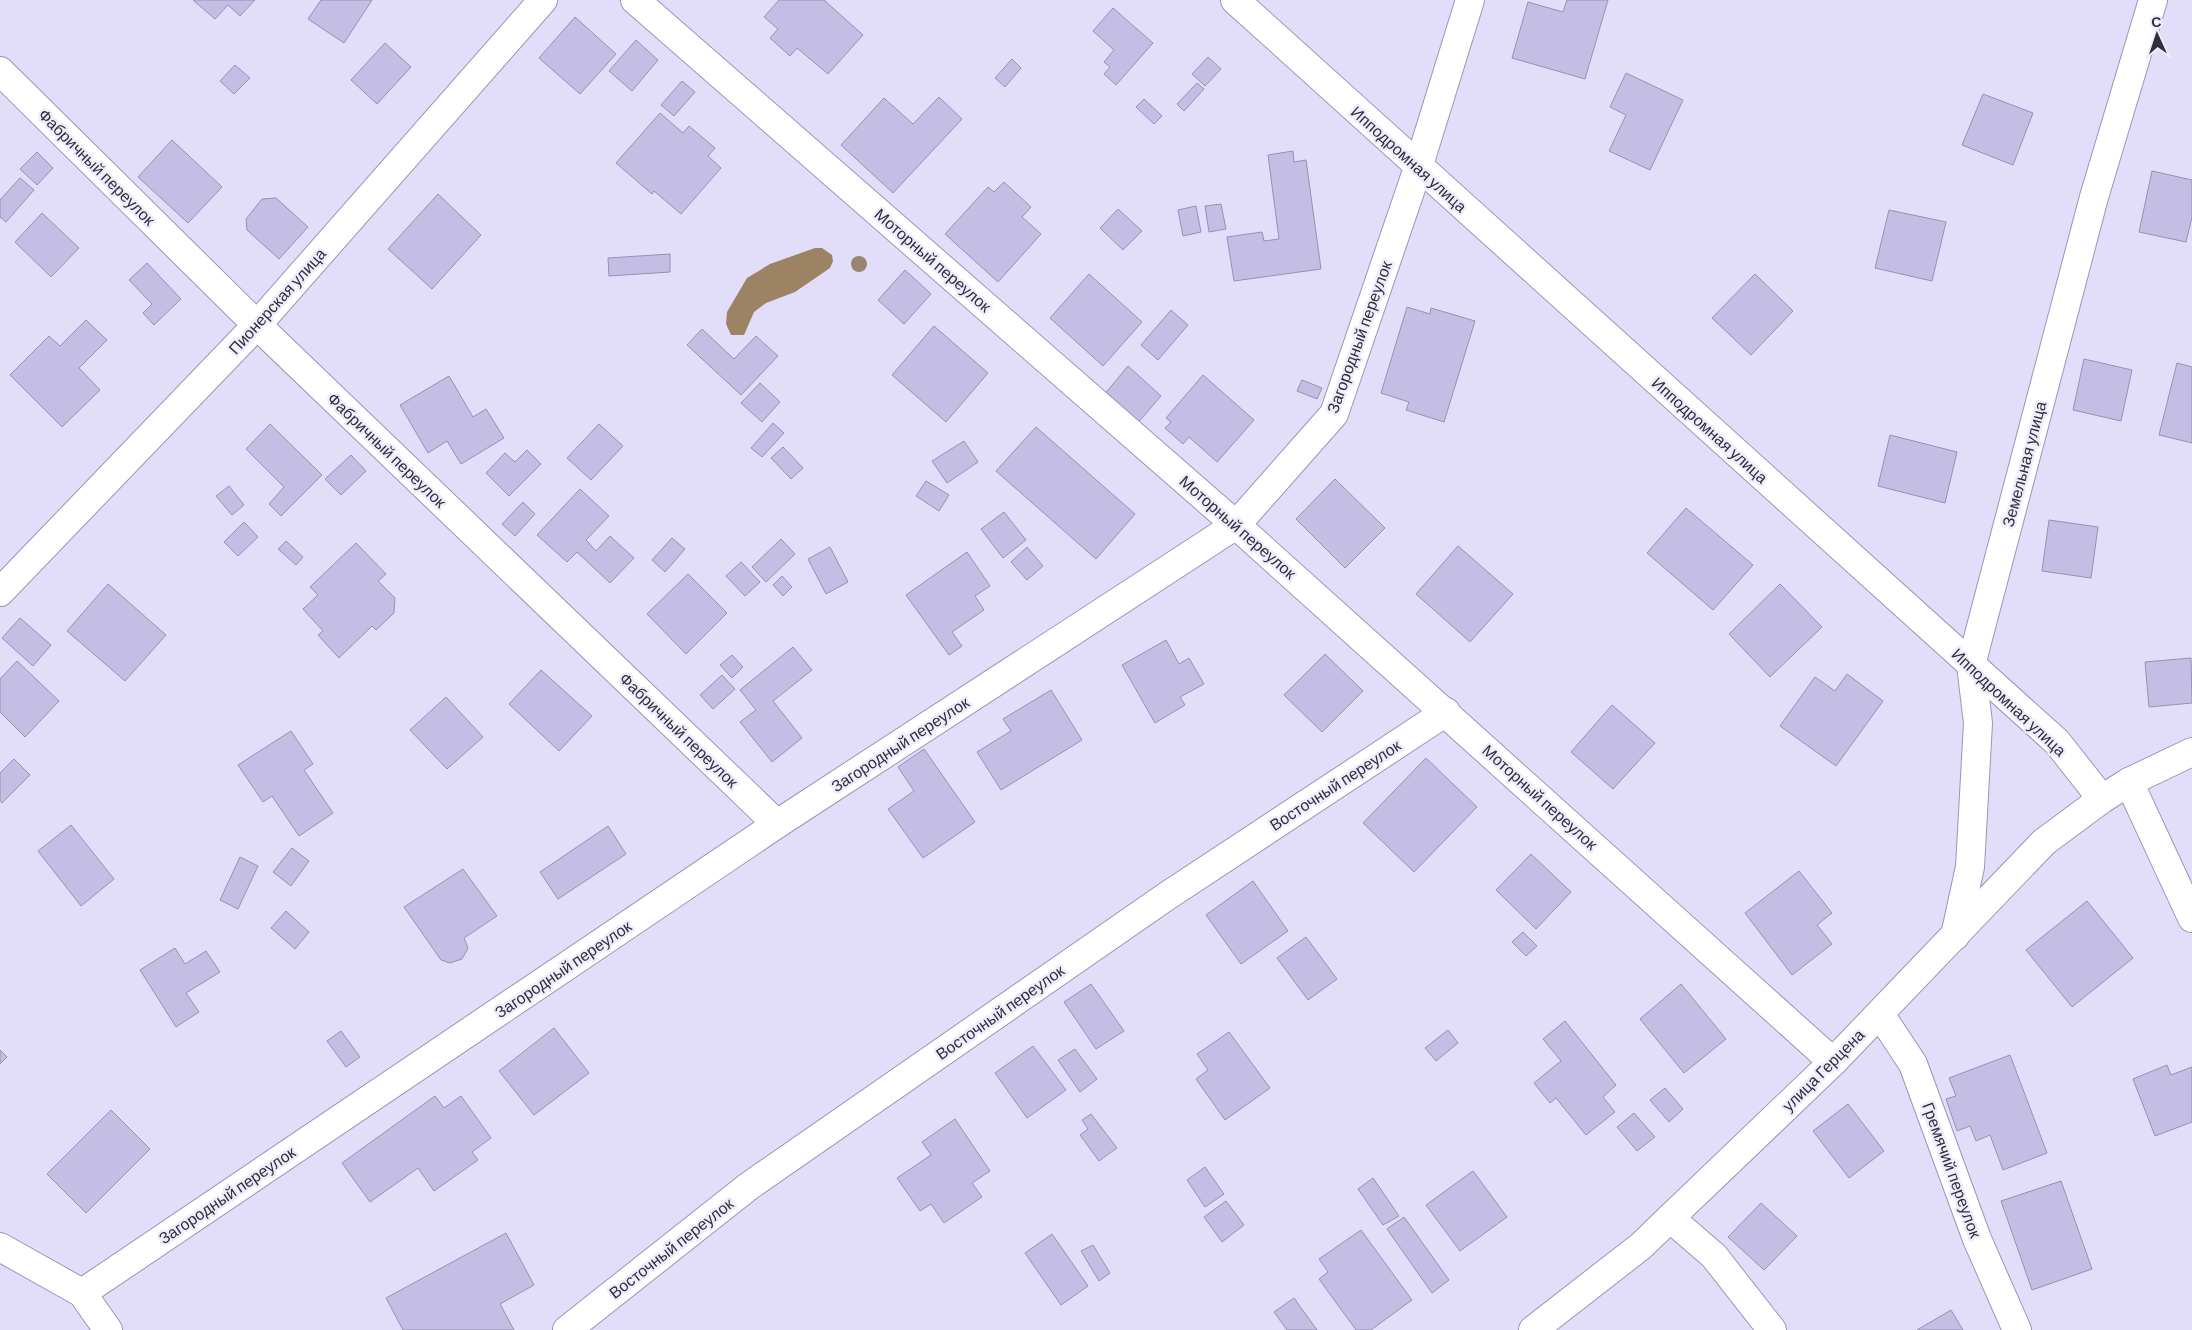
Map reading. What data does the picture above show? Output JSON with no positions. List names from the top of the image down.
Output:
{
  "streets": {
    "street": [
      "Ипподромная улица",
      "Фабричный переулок",
      "Моторный переулок",
      "Пионерская улица",
      "Загородный переулок",
      "Земельная улица",
      "Восточный переулок",
      "улица Герцена",
      "Гремячий переулок"
    ]
  },
  "crossings": [
    ["Ипподромная улица", "Загородный переулок"],
    ["Ипподромная улица", "Земельная улица"],
    ["Ипподромная улица", "улица Герцена"],
    ["Фабричный переулок", "Пионерская улица"],
    ["Фабричный переулок", "Загородный переулок"],
    ["Моторный переулок", "Загородный переулок"],
    ["Моторный переулок", "Восточный переулок"],
    ["Моторный переулок", "улица Герцена"],
    ["Земельная улица", "улица Герцена"],
    ["улица Герцена", "Гремячий переулок"]
  ],
  "north": "top"
}
